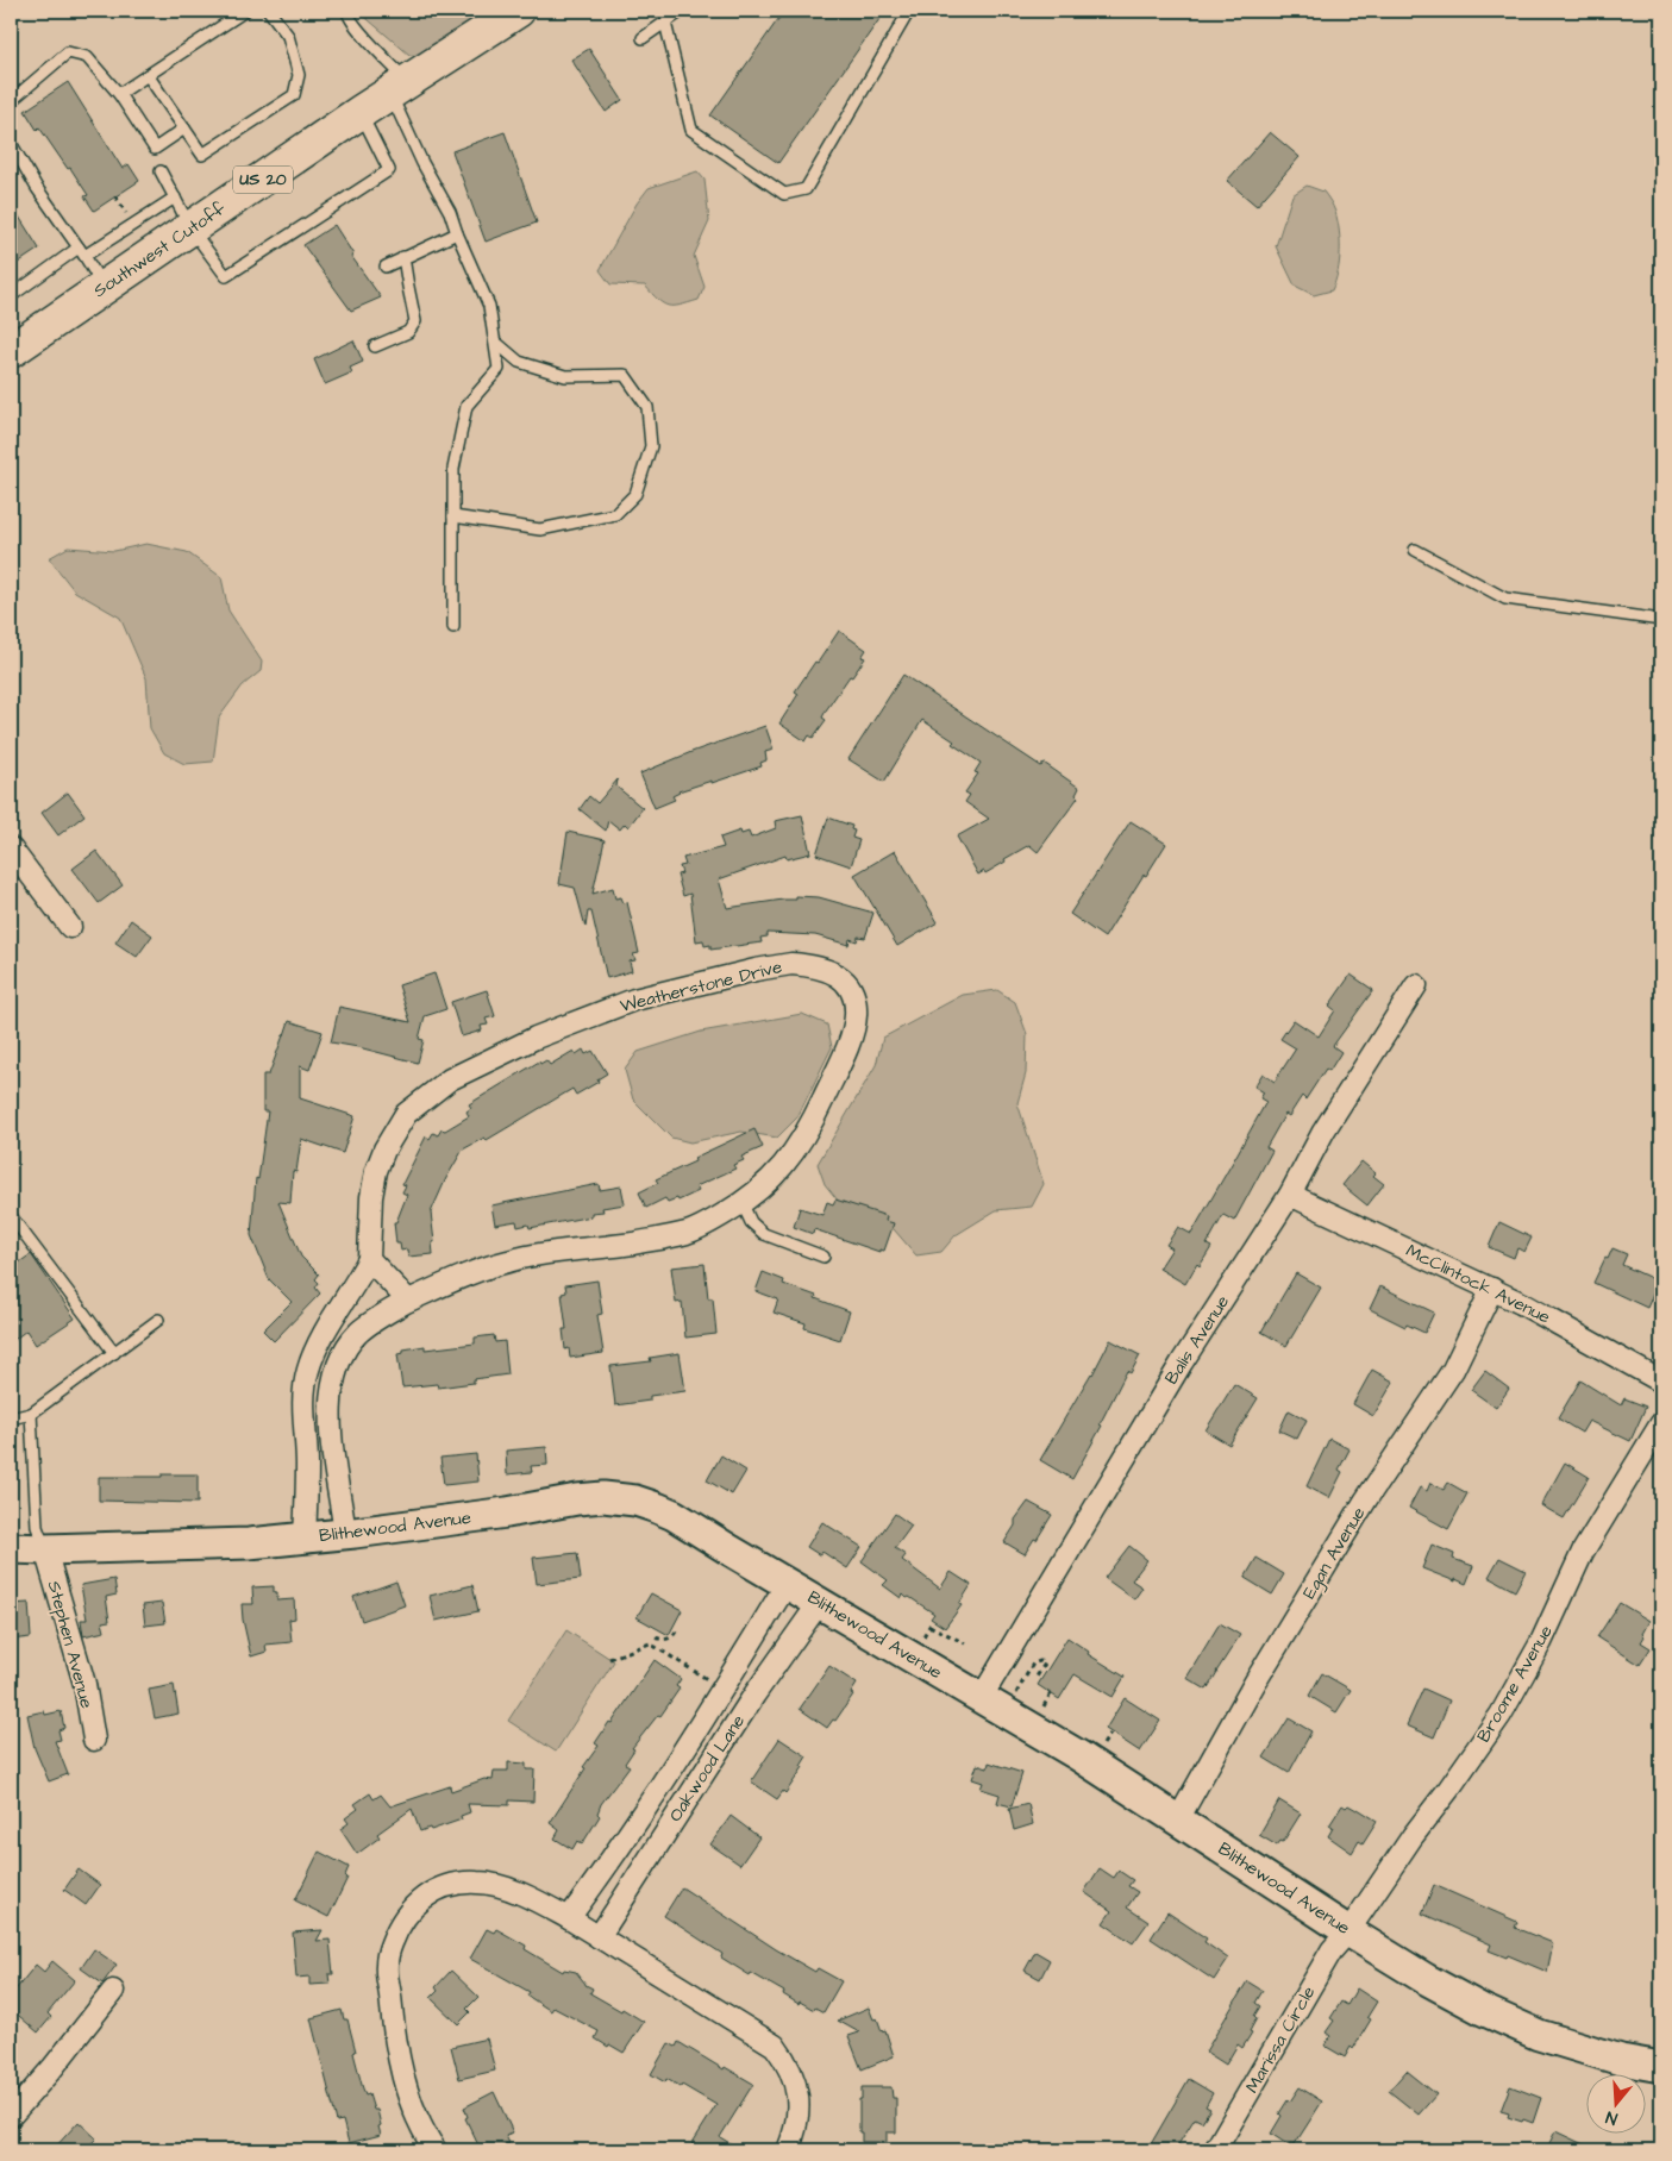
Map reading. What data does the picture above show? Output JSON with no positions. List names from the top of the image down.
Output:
{
  "streets": {
    "main road": ["US 20", "Southwest Cutoff"],
    "street": [
      "Weatherstone Drive",
      "McClintock Avenue",
      "Balis Avenue",
      "Blithewood Avenue",
      "Egan Avenue",
      "Stephen Avenue",
      "Broome Avenue",
      "Oakwood Lane",
      "Marissa Circle"
    ]
  },
  "crossings": [
    ["Weatherstone Drive", "Blithewood Avenue"],
    ["McClintock Avenue", "Balis Avenue"],
    ["McClintock Avenue", "Egan Avenue"],
    ["Balis Avenue", "Blithewood Avenue"],
    ["Blithewood Avenue", "Egan Avenue"],
    ["Blithewood Avenue", "Stephen Avenue"],
    ["Blithewood Avenue", "Broome Avenue"],
    ["Blithewood Avenue", "Oakwood Lane"],
    ["Blithewood Avenue", "Marissa Circle"],
    ["Broome Avenue", "Marissa Circle"]
  ],
  "north": "bottom"
}
